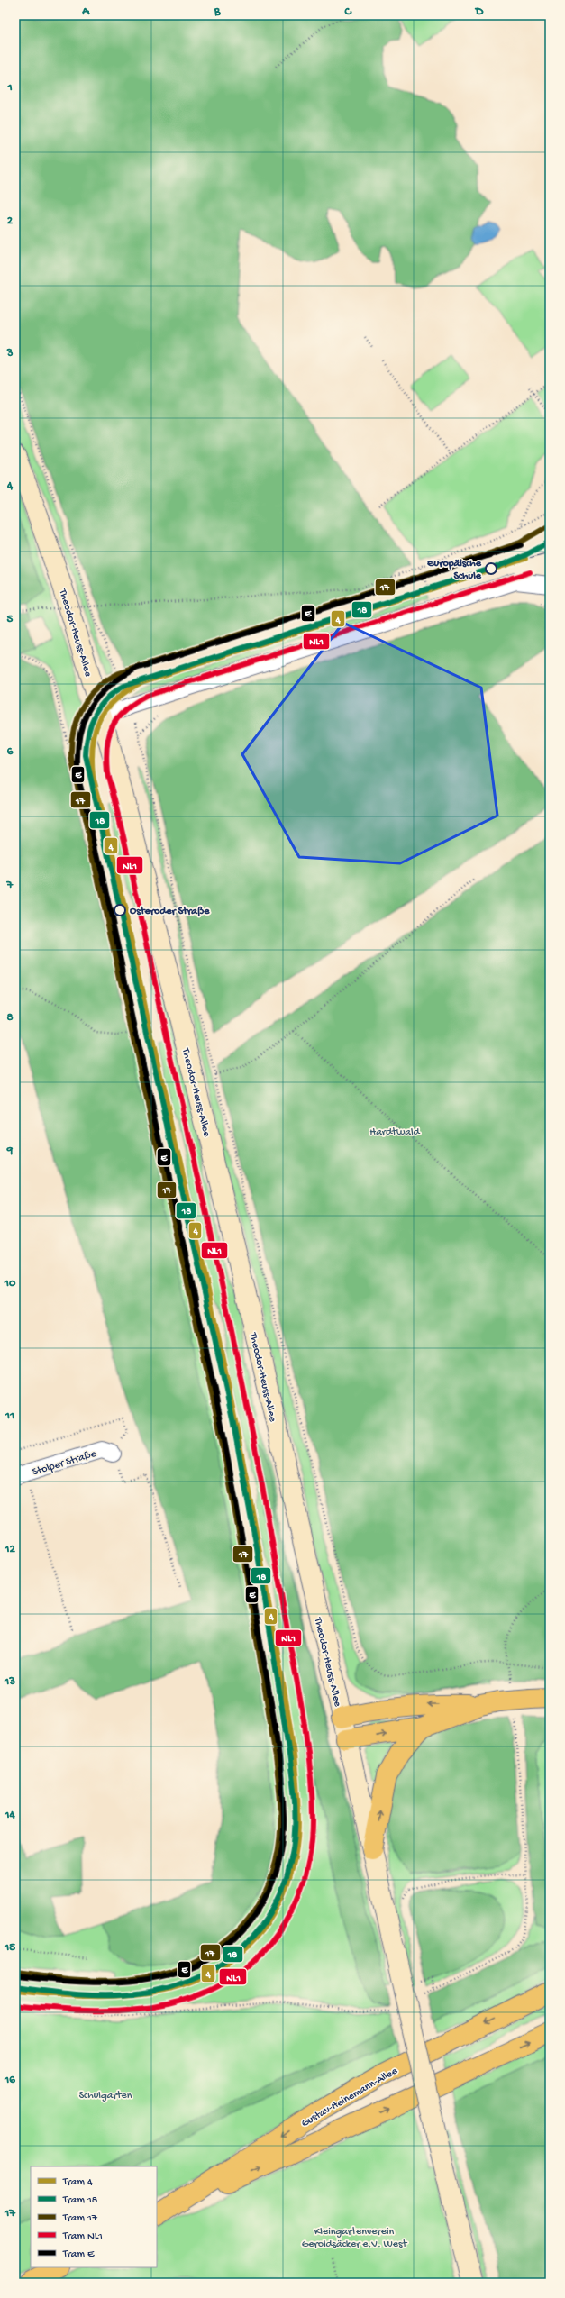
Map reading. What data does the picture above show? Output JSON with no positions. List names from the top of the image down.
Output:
{
  "streets": {
    "main road": ["Theodor-Heuss-Allee", "Gustav-Heinemann-Allee"],
    "street": ["Stolper Straße"]
  },
  "parks": ["Hardtwald", "Schulgarten", "Kleingartenverein Geroldsäcker e.V. West"],
  "places": ["Europäische Schule", "Osteroder Straße"],
  "lines": [
    "tram line 17",
    "tram line 18",
    "tram line E",
    "tram line 4",
    "tram line NL1"
  ],
  "legend": [
    "Tram 4",
    "Tram 18",
    "Tram 17",
    "Tram NL1",
    "Tram E"
  ],
  "grid": {
    "columns": [
      "A",
      "B",
      "C",
      "D"
    ],
    "rows": [
      "1",
      "2",
      "3",
      "4",
      "5",
      "6",
      "7",
      "8",
      "9",
      "10",
      "11",
      "12",
      "13",
      "14",
      "15",
      "16",
      "17"
    ]
  }
}
